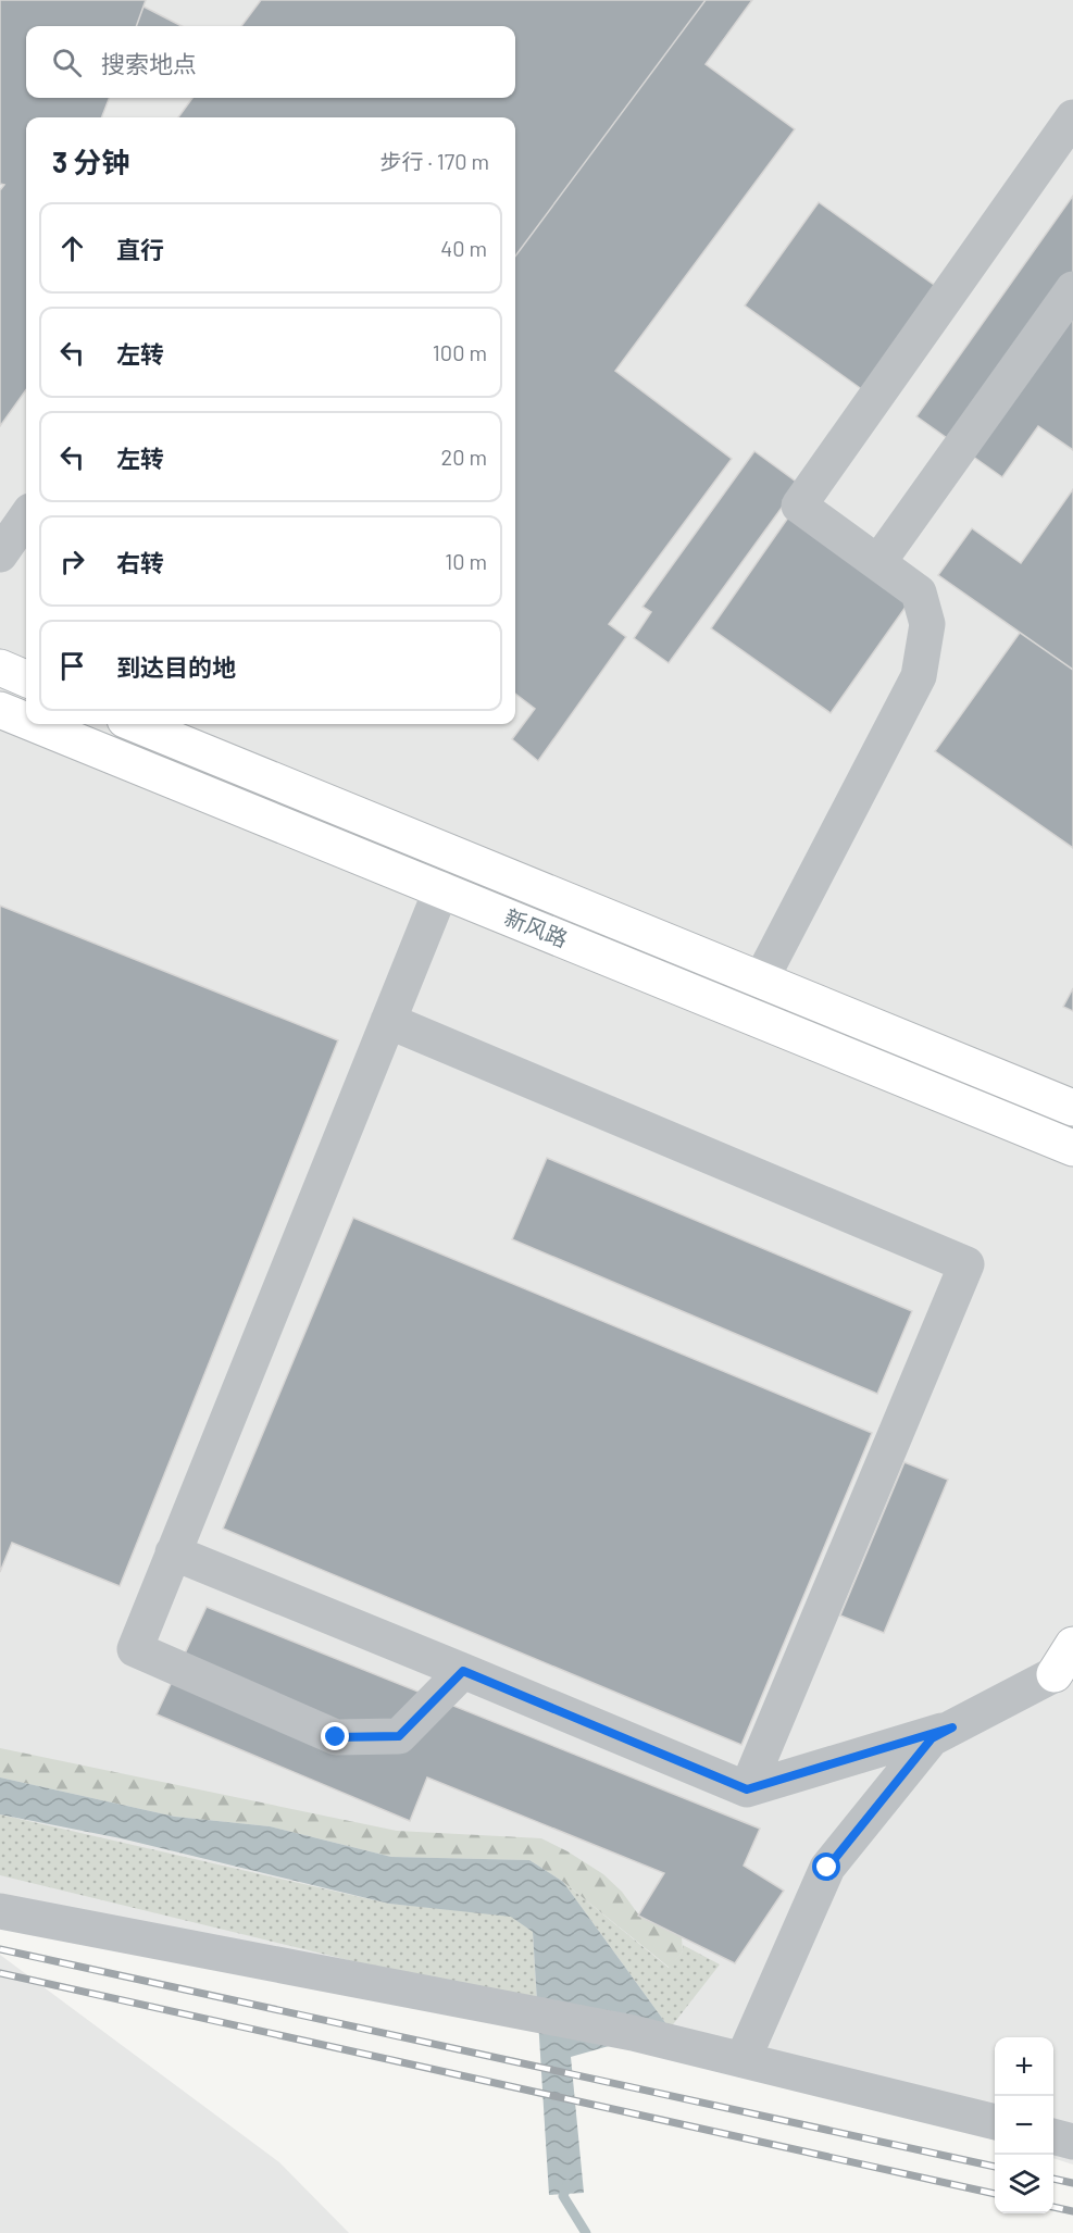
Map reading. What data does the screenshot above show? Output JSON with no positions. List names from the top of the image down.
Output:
{
  "streets": {
    "main road": ["新风路"]
  },
  "page": {
    "search": "搜索地点",
    "heading": ["3 分钟", "步行 · 170 m"],
    "list": [
      ["直行", "40 m"],
      ["左转", "100 m"],
      ["左转", "20 m"],
      ["右转", "10 m"],
      "到达目的地"
    ],
    "map_buttons": ["+", "−"]
  }
}
